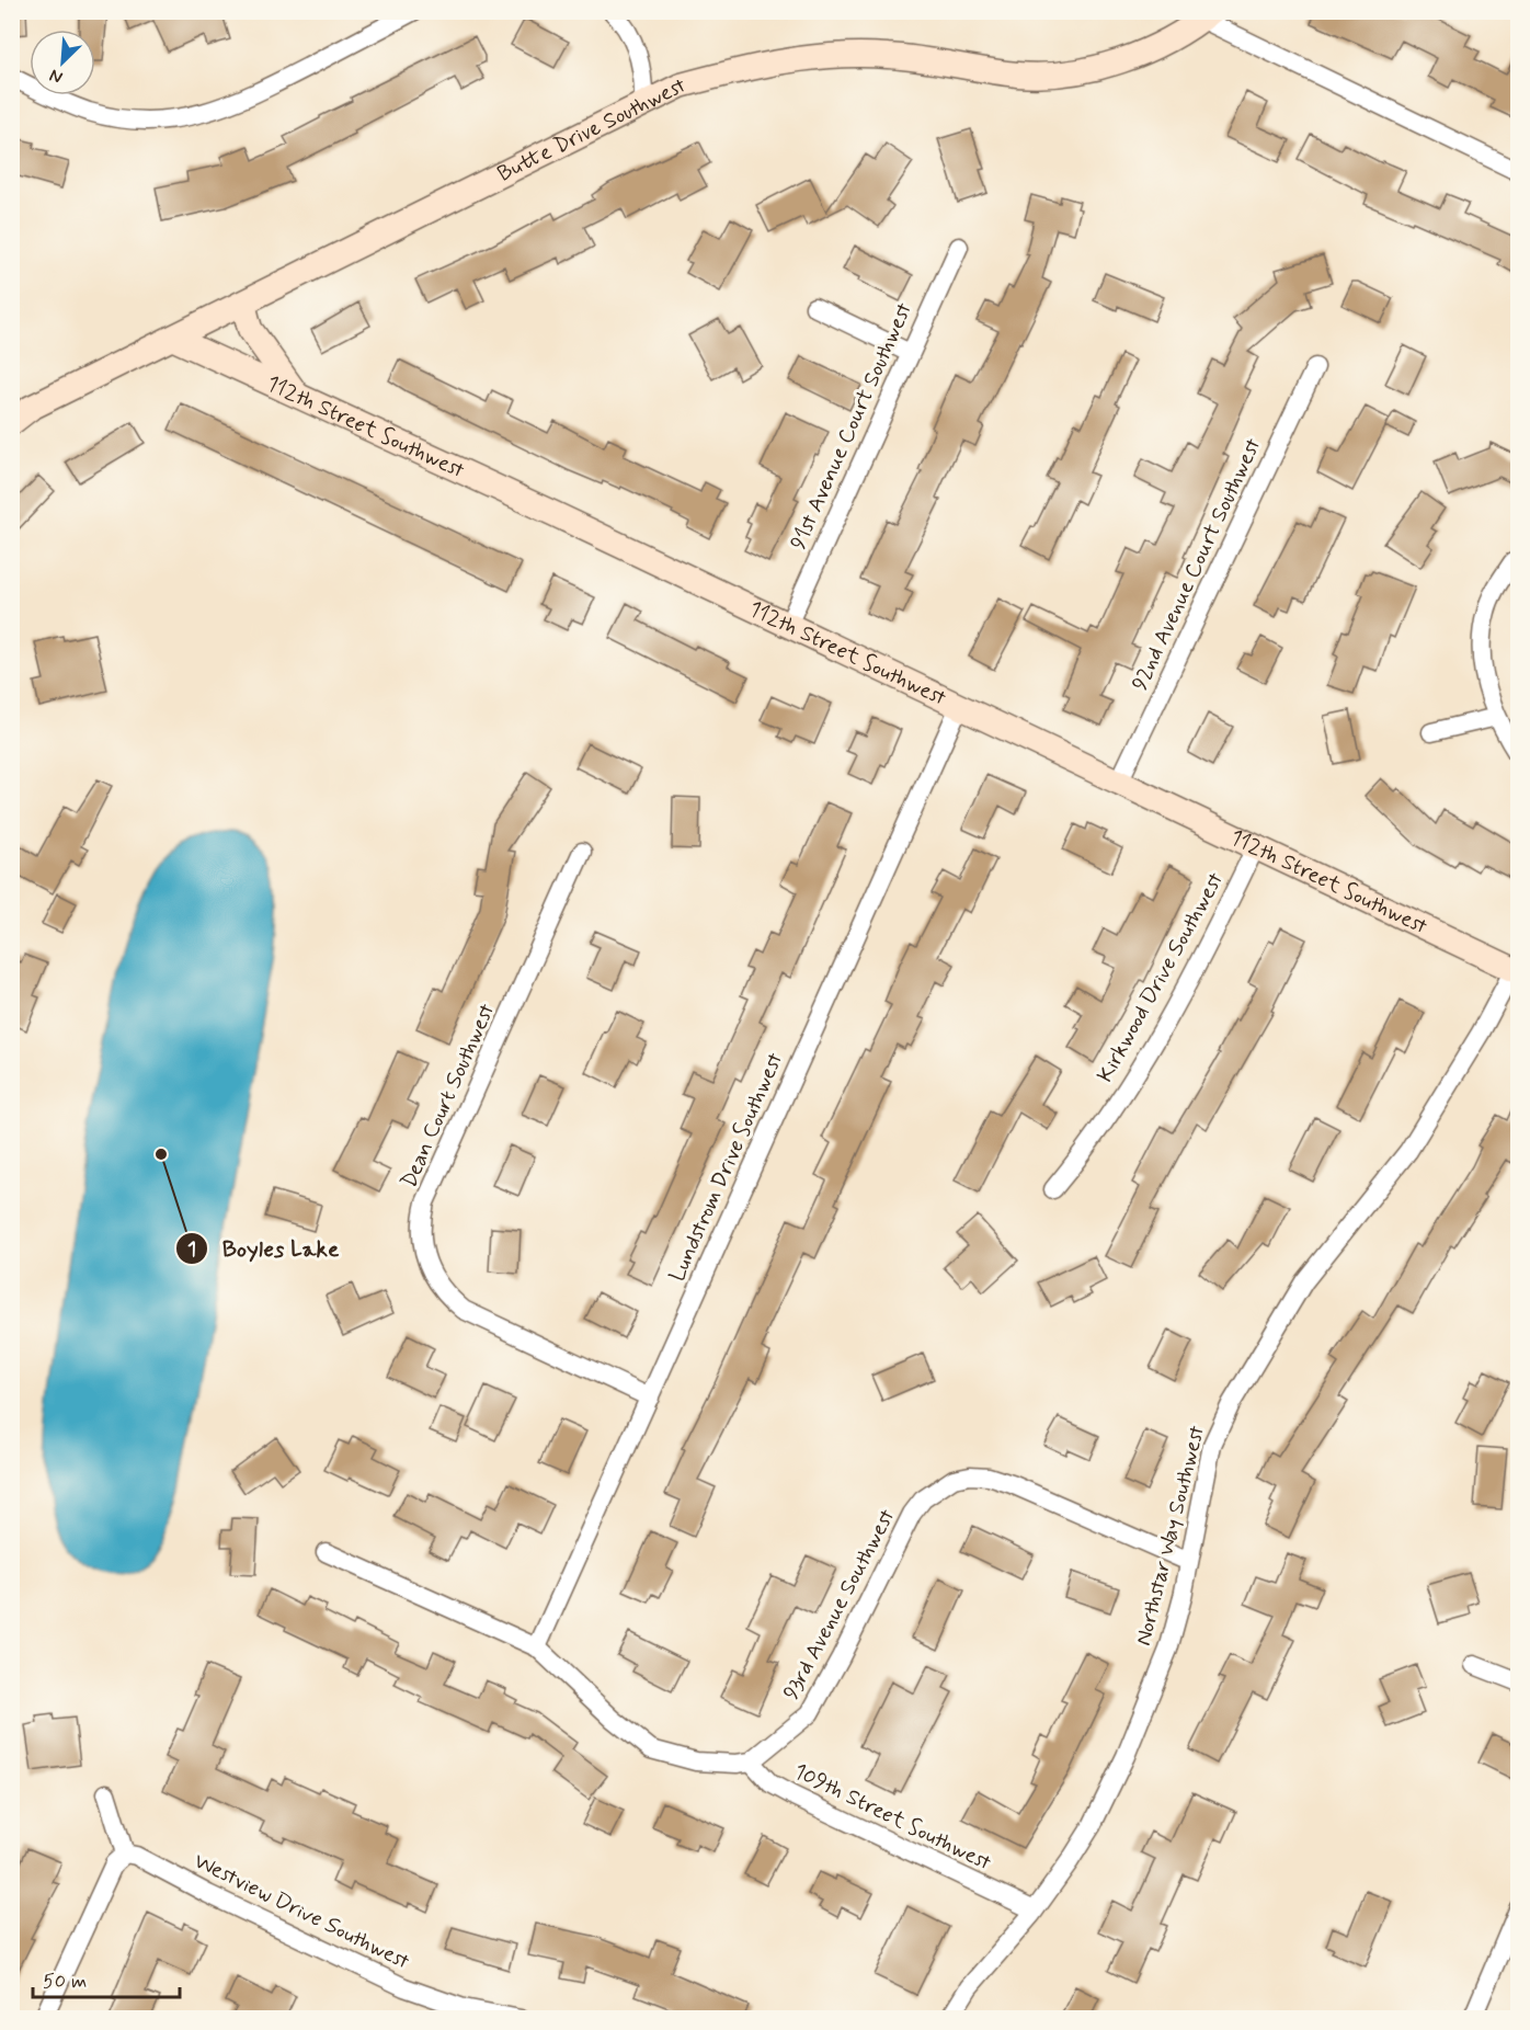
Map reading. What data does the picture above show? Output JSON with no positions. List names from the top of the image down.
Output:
{
  "streets": {
    "street": [
      "Butte Drive Southwest",
      "112th Street Southwest",
      "91st Avenue Court Southwest",
      "92nd Avenue Court Southwest",
      "Kirkwood Drive Southwest",
      "Dean Court Southwest",
      "Lundstrom Drive Southwest",
      "Northstar Way Southwest",
      "93rd Avenue Southwest",
      "109th Street Southwest",
      "Westview Drive Southwest"
    ]
  },
  "crossings": [
    ["Butte Drive Southwest", "112th Street Southwest"],
    ["112th Street Southwest", "91st Avenue Court Southwest"],
    ["112th Street Southwest", "92nd Avenue Court Southwest"],
    ["112th Street Southwest", "Kirkwood Drive Southwest"],
    ["112th Street Southwest", "Lundstrom Drive Southwest"],
    ["112th Street Southwest", "Northstar Way Southwest"],
    ["Dean Court Southwest", "Lundstrom Drive Southwest"],
    ["Northstar Way Southwest", "93rd Avenue Southwest"],
    ["Northstar Way Southwest", "109th Street Southwest"],
    ["93rd Avenue Southwest", "109th Street Southwest"]
  ],
  "places": ["Boyles Lake"],
  "scale_bar": "50 m",
  "north": "bottom left"
}
